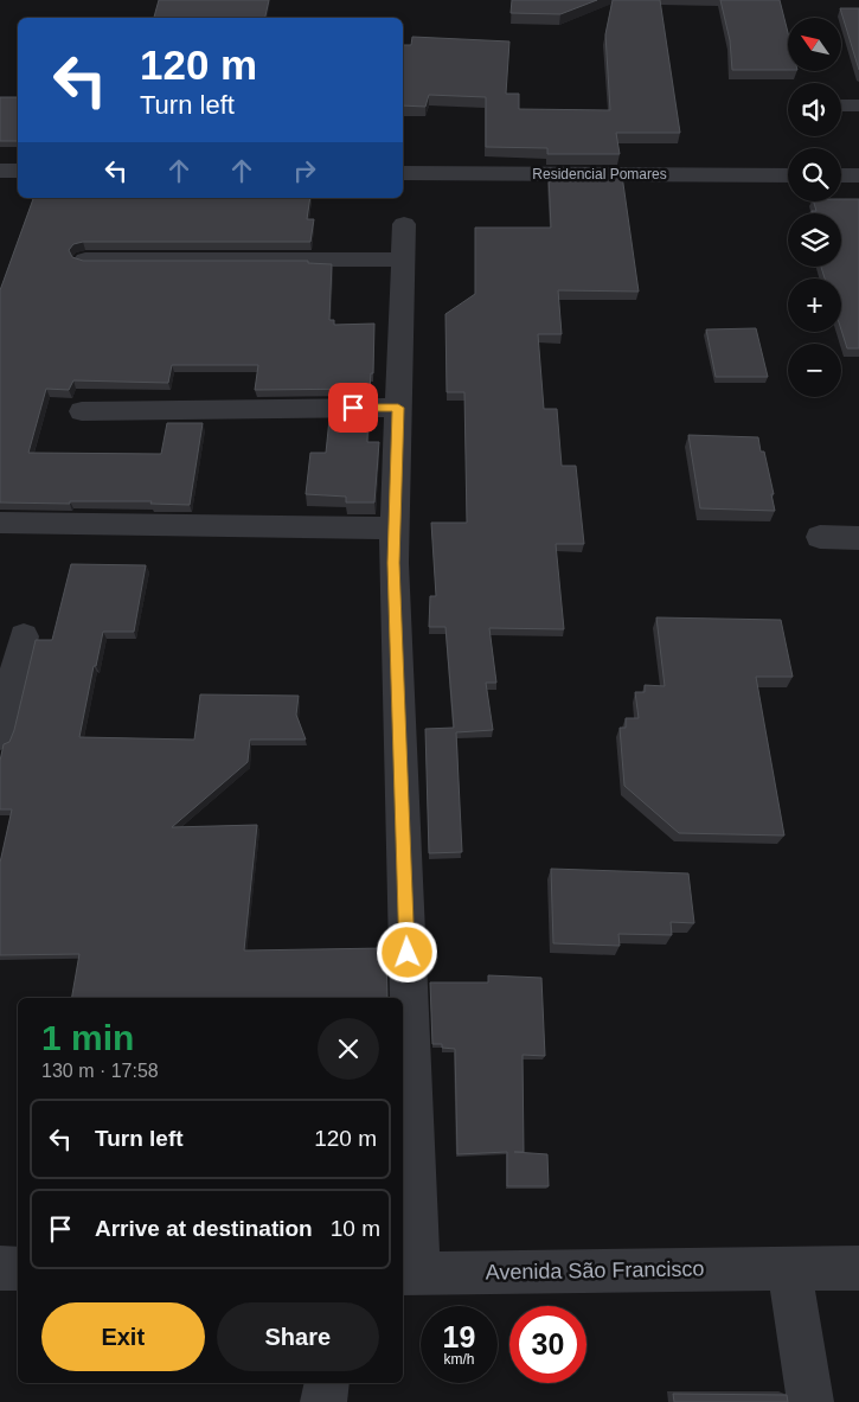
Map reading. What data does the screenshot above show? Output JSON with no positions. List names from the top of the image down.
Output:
{
  "streets": {
    "street": ["Residencial Pomares", "Avenida São Francisco"]
  },
  "north": "top left",
  "page": {
    "map_buttons": ["+", "−"],
    "turn": ["120 m", "Turn left"],
    "heading": ["1 min", "130 m · 17:58"],
    "list": [
      {
        "name": "Turn left",
        "value": "120 m"
      },
      {
        "name": "Arrive at destination",
        "value": "10 m"
      }
    ],
    "buttons": ["Exit", "Share"],
    "speed": "19 km/h",
    "limit": "30"
  }
}
